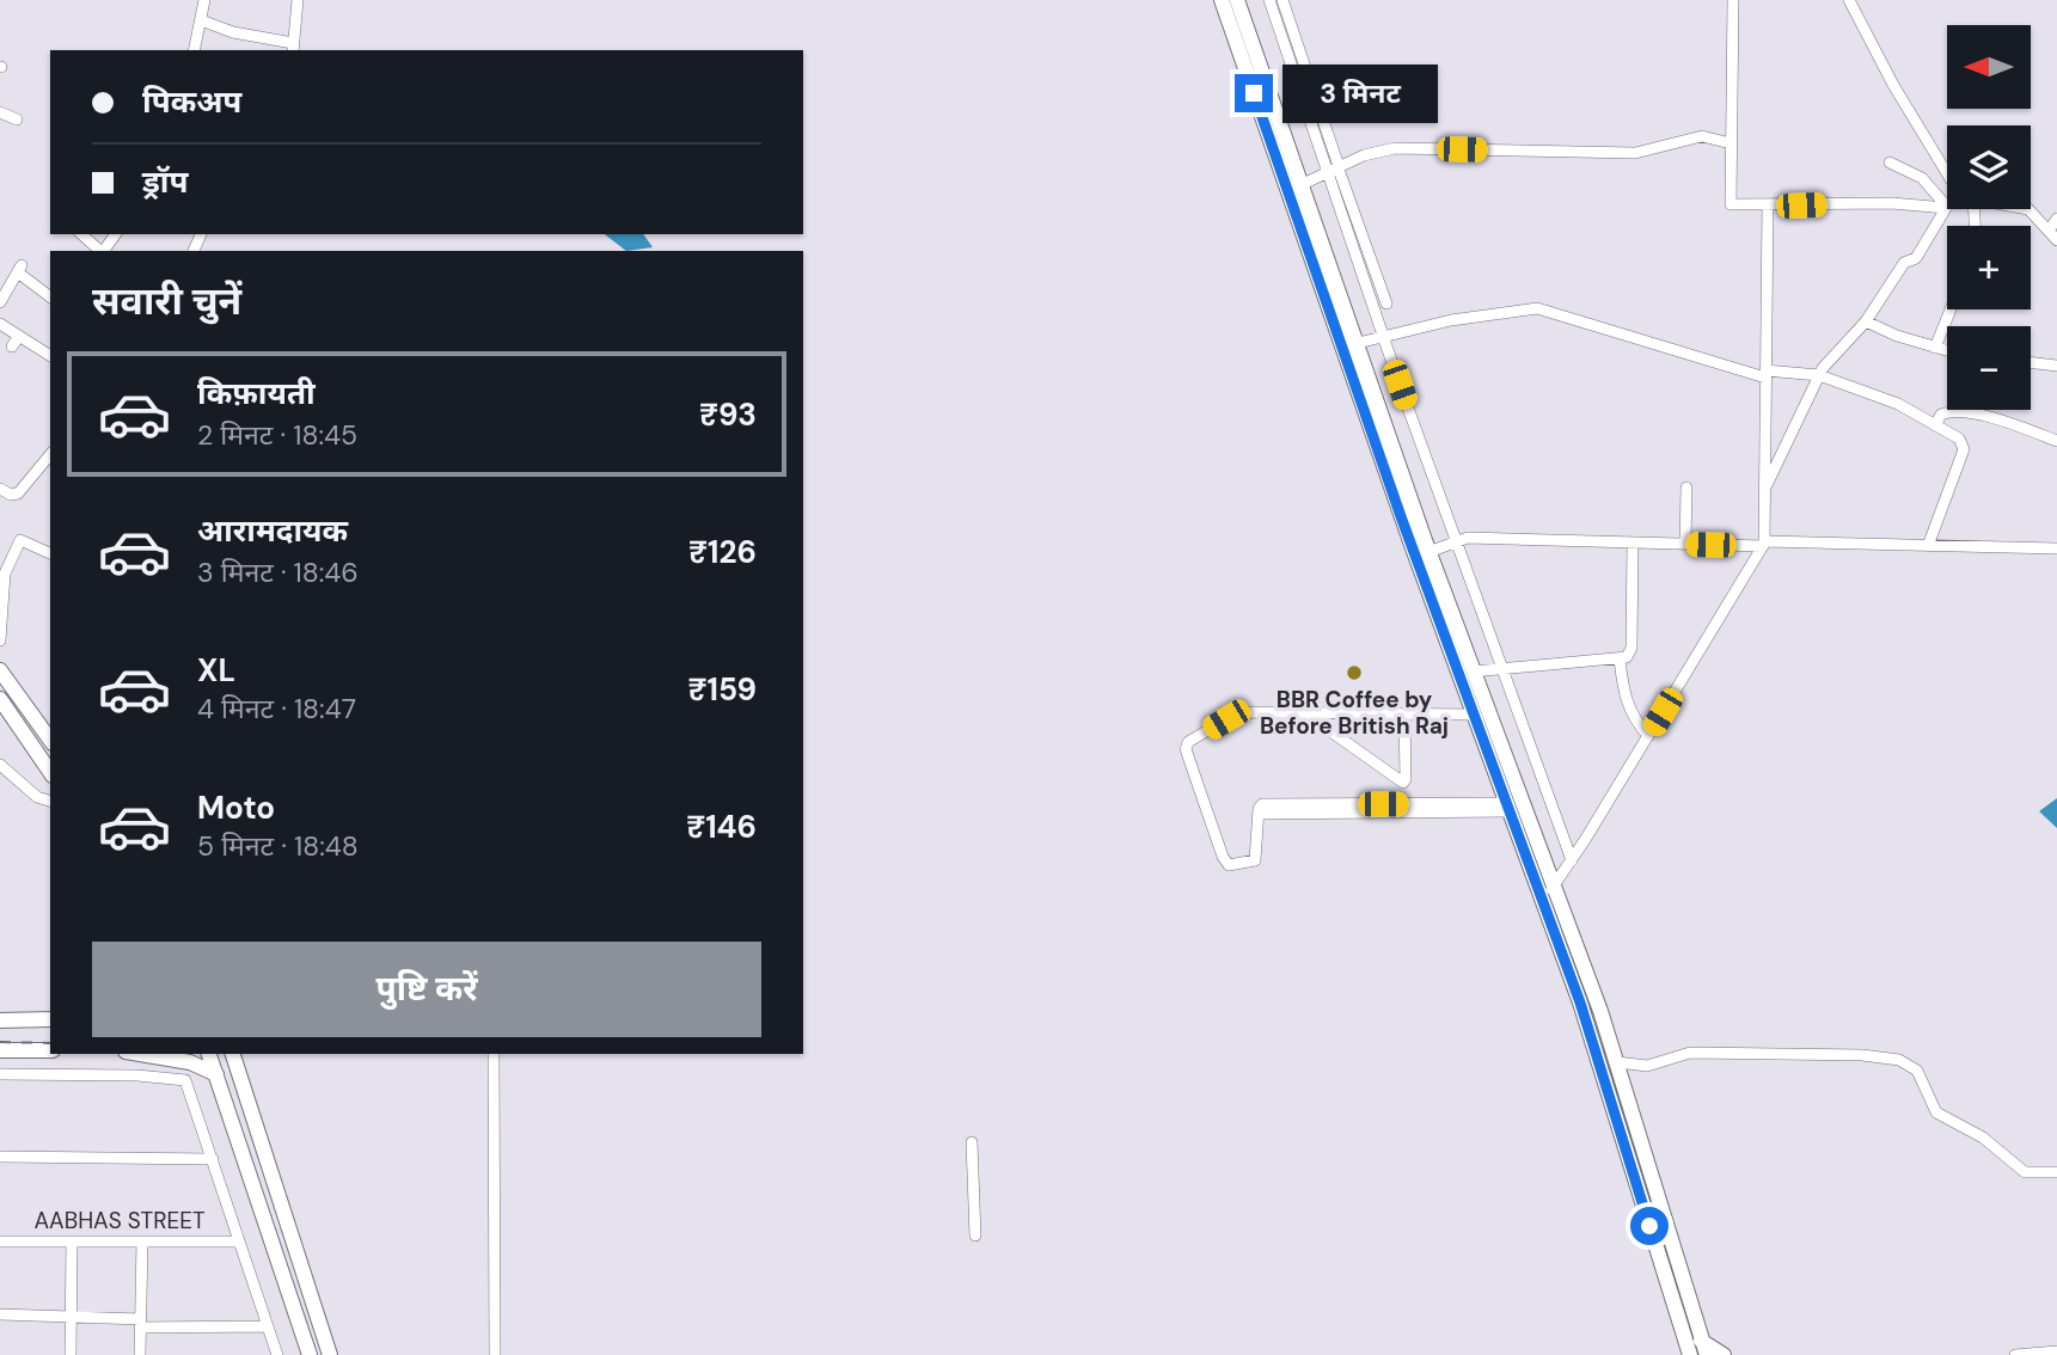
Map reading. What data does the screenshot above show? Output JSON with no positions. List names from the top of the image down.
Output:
{
  "streets": {
    "street": ["AABHAS STREET"]
  },
  "places": ["BBR Coffee by Before British Raj"],
  "north": "left",
  "page": {
    "map_buttons": ["+", "−"],
    "banner": ["पिकअप", "ड्रॉप"],
    "bubble": "3 मिनट",
    "heading": "सवारी चुनें",
    "list": [
      {
        "name": "किफ़ायती",
        "note": "2 मिनट · 18:45",
        "value": "₹93"
      },
      {
        "name": "आरामदायक",
        "note": "3 मिनट · 18:46",
        "value": "₹126"
      },
      {
        "name": "XL",
        "note": "4 मिनट · 18:47",
        "value": "₹159"
      },
      {
        "name": "Moto",
        "note": "5 मिनट · 18:48",
        "value": "₹146"
      }
    ],
    "buttons": "पुष्टि करें"
  }
}
